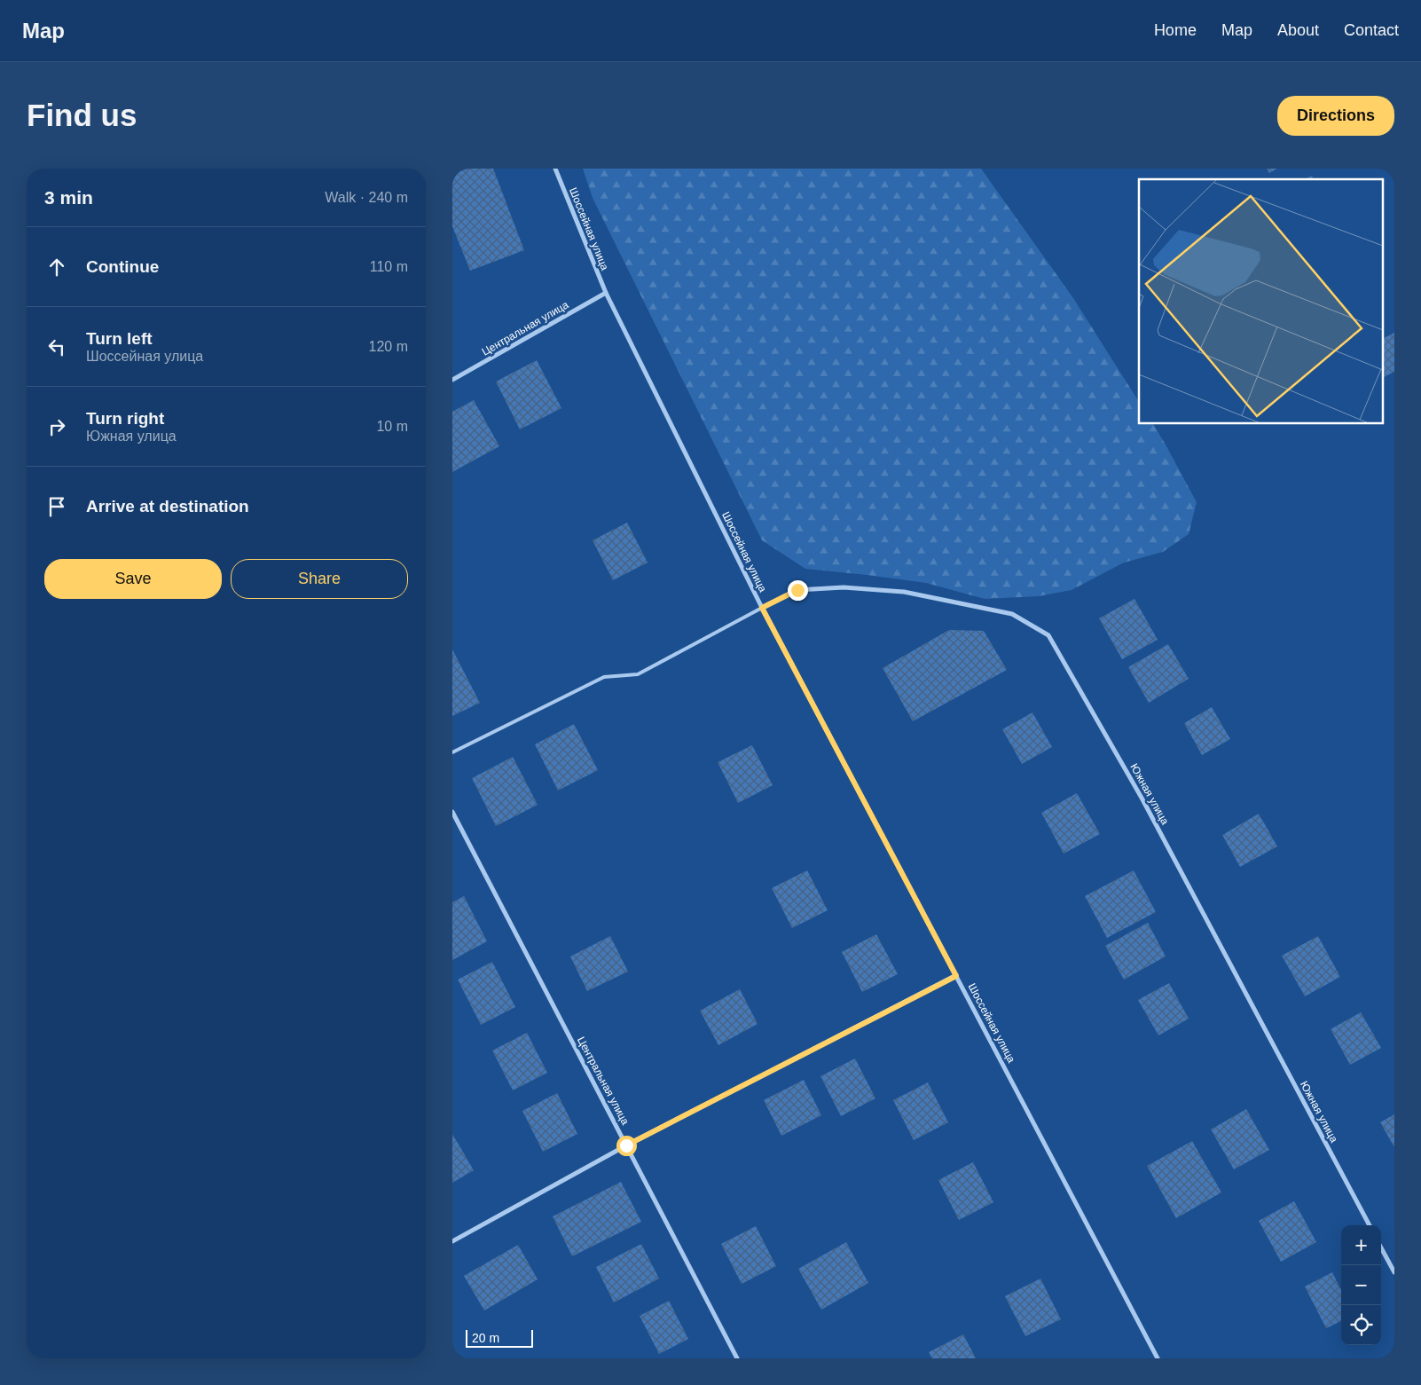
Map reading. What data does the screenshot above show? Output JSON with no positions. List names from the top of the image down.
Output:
{
  "streets": {
    "street": ["Шоссейная улица", "Центральная улица", "Южная улица"]
  },
  "crossings": [
    ["Шоссейная улица", "Центральная улица"],
    ["Шоссейная улица", "Южная улица"]
  ],
  "scale_bar": "20 m",
  "page": {
    "header": "Map",
    "nav": [
      "Home",
      "Map",
      "About",
      "Contact"
    ],
    "buttons": [
      "Directions",
      ["Save", "Share"]
    ],
    "title": "Find us",
    "heading": ["3 min", "Walk · 240 m"],
    "list": [
      ["Continue", "110 m"],
      ["Turn left", "Шоссейная улица", "120 m"],
      ["Turn right", "Южная улица", "10 m"],
      "Arrive at destination"
    ],
    "map_buttons": ["+", "−"],
    "scale": "20 m"
  }
}
